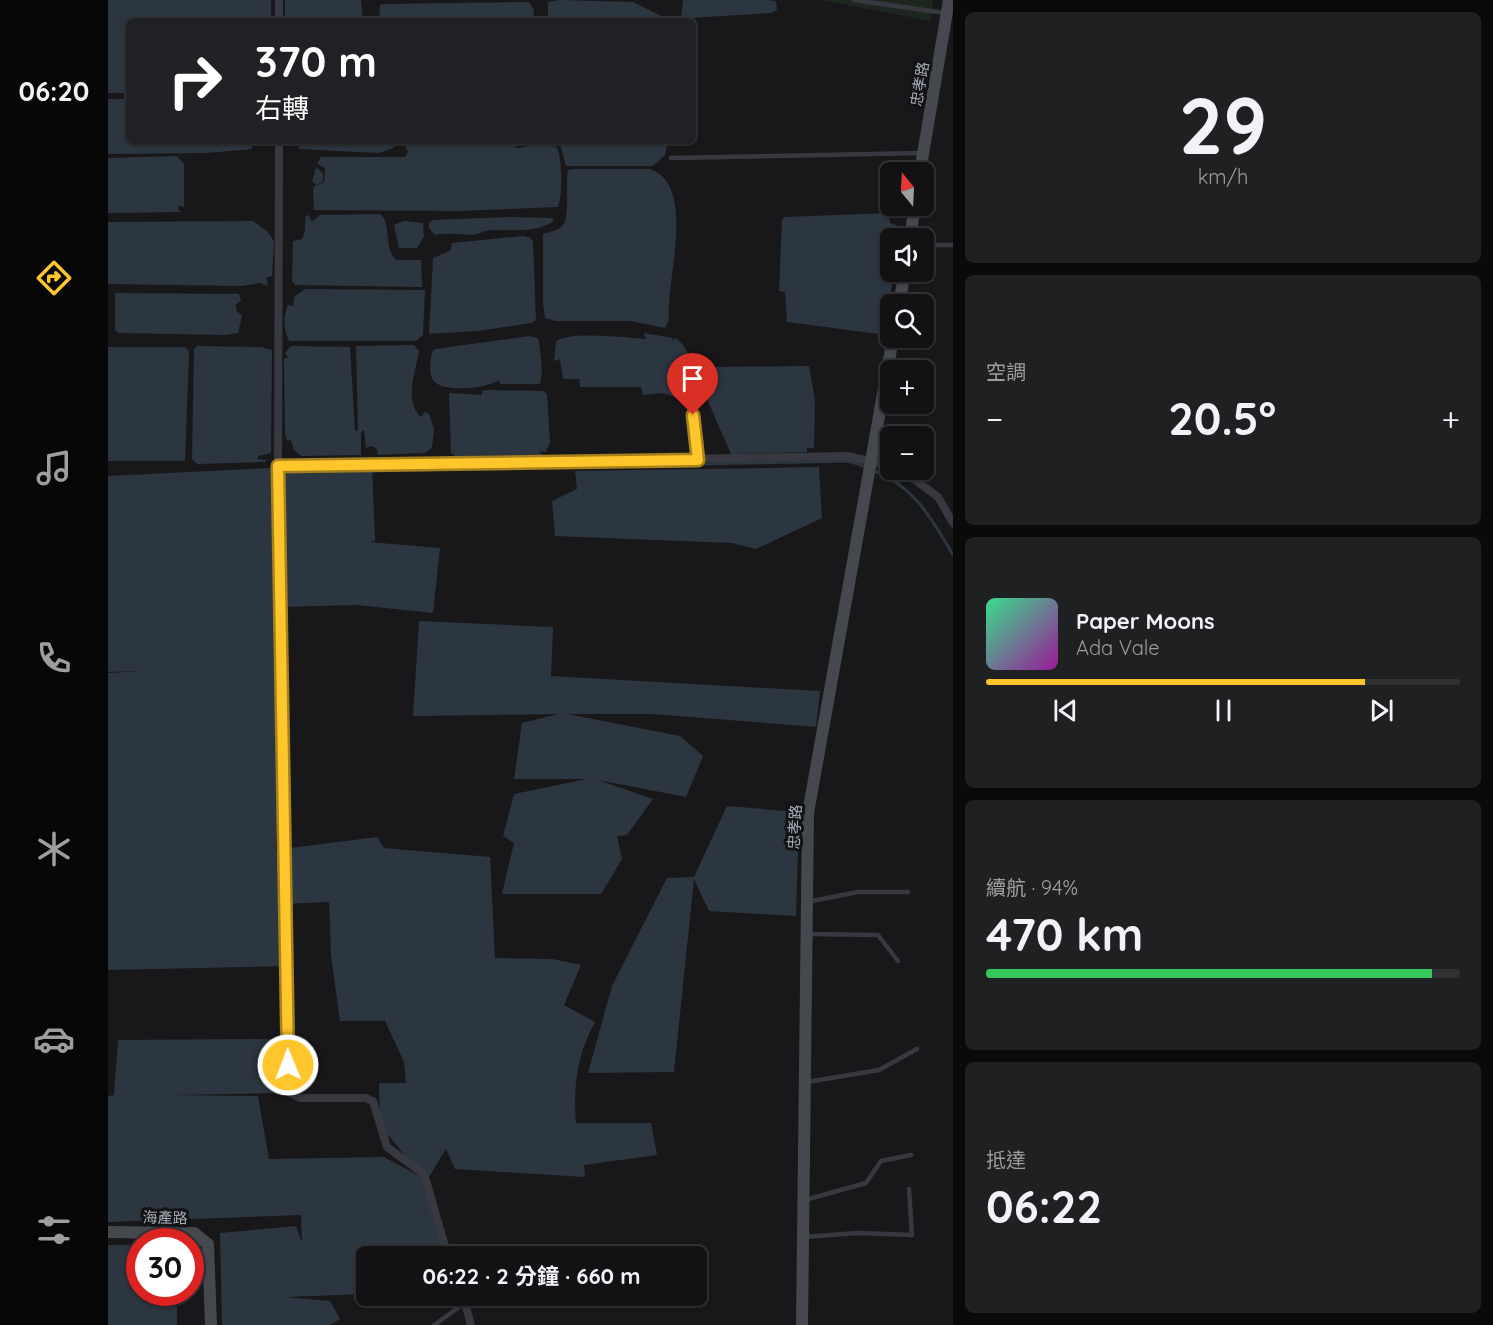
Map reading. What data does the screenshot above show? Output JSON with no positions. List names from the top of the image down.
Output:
{
  "streets": {
    "street": ["忠孝路", "海產路"]
  },
  "north": "top",
  "page": {
    "tabs": "06:20",
    "tile": [
      ["29", "km/h"],
      "空調",
      ["續航 · 94%", "470 km"],
      ["抵達", "06:22"]
    ],
    "turn": ["370 m", "右轉"],
    "map_buttons": ["+", "−"],
    "heat": ["−", "20.5°", "+"],
    "song": ["Paper Moons", "Ada Vale"],
    "limit": "30",
    "trip": "06:22 · 2 分鐘 · 660 m"
  }
}
